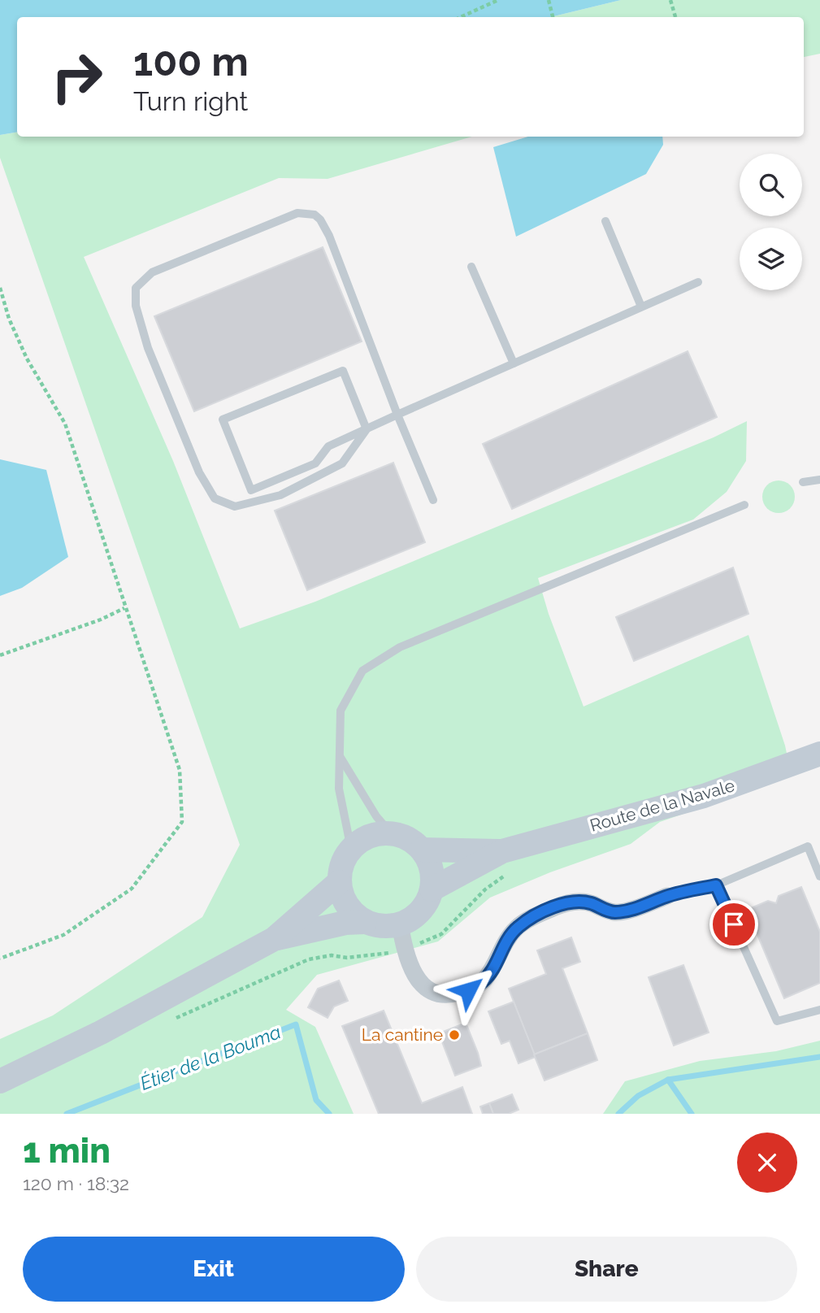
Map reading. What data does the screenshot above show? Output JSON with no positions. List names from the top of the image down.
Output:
{
  "streets": {
    "main road": ["Route de la Navale"]
  },
  "water": ["Étier de la Bouma"],
  "places": ["La cantine"],
  "page": {
    "turn": ["100 m", "Turn right"],
    "heading": ["1 min", "120 m · 18:32"],
    "buttons": ["Exit", "Share"]
  }
}
